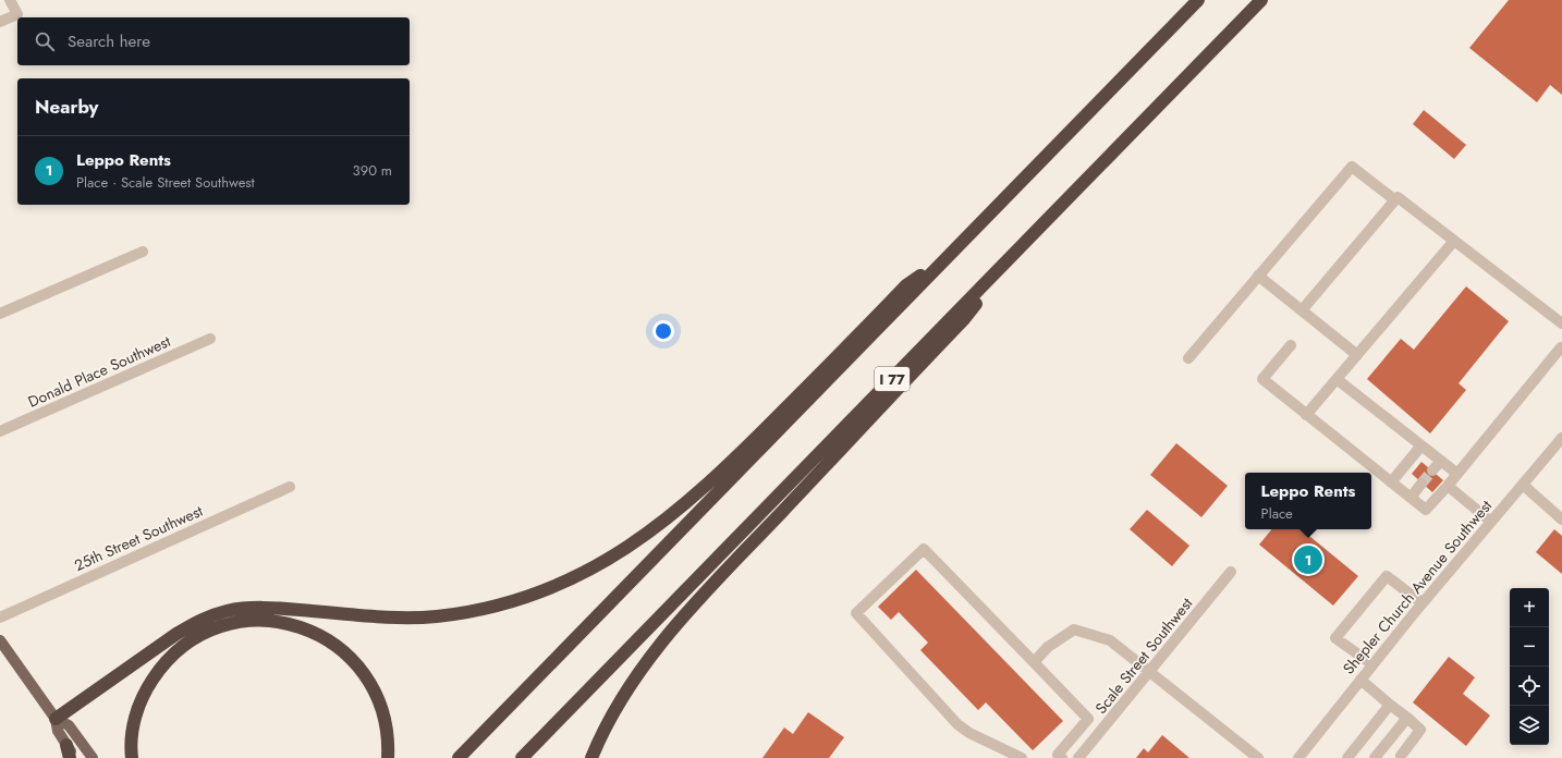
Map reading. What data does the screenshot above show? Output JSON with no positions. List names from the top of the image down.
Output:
{
  "streets": {
    "highway": ["I 77"],
    "street": [
      "Donald Place Southwest",
      "25th Street Southwest",
      "Shepler Church Avenue Southwest",
      "Scale Street Southwest"
    ]
  },
  "page": {
    "search": "Search here",
    "heading": "Nearby",
    "list": [
      {
        "mark": "1",
        "name": "Leppo Rents",
        "note": "Place · Scale Street Southwest",
        "value": "390 m"
      }
    ],
    "popup": ["Leppo Rents", "Place"],
    "pins": "1",
    "map_buttons": ["+", "−"]
  }
}
